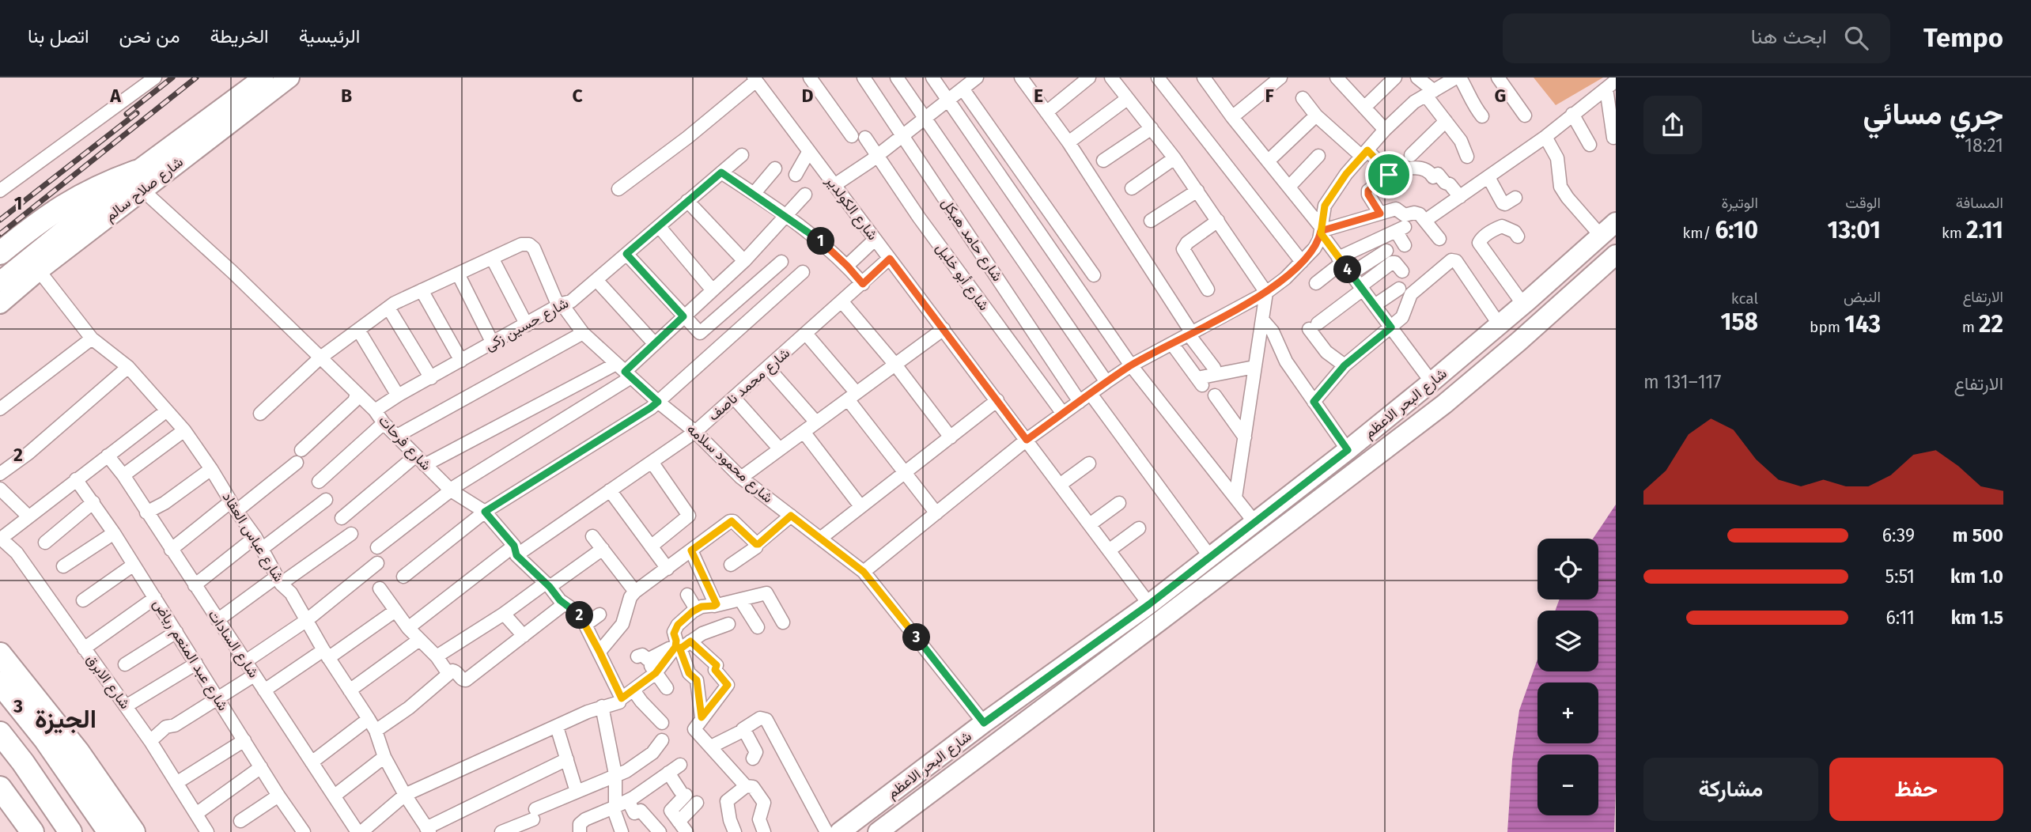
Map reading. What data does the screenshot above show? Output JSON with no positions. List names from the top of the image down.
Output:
{
  "streets": {
    "main road": ["شارع صلاح سالم", "شارع البحر الاعظم"],
    "street": [
      "شارع الكولدير",
      "شارع حامد هيكل",
      "شارع أبو خليل",
      "شارع حسين زكى",
      "شارع محمد ناصف",
      "شارع فرحات",
      "شارع محمود سلامه",
      "شارع عباس العقاد",
      "شارع السادات",
      "شارع عبد المنعم رياض",
      "شارع الابرق"
    ]
  },
  "crossings": [
    ["شارع صلاح سالم", "شارع فرحات"],
    ["شارع صلاح سالم", "شارع عباس العقاد"],
    ["شارع الكولدير", "شارع محمد ناصف"],
    ["شارع الكولدير", "شارع البحر الاعظم"],
    ["شارع حسين زكى", "شارع فرحات"],
    ["شارع حسين زكى", "شارع محمود سلامه"],
    ["شارع محمد ناصف", "شارع فرحات"],
    ["شارع محمد ناصف", "شارع محمود سلامه"],
    ["شارع البحر الاعظم", "شارع محمود سلامه"]
  ],
  "districts": ["الجيزة"],
  "page": {
    "header": "Tempo",
    "search": "ابحث هنا",
    "nav": [
      "الرئيسية",
      "الخريطة",
      "من نحن",
      "اتصل بنا"
    ],
    "heading": ["جري مسائي", "18:21"],
    "stats": [
      ["المسافة", "2.11 km"],
      ["الوقت", "13:01"],
      ["الوتيرة", "6:10 /km"],
      ["الارتفاع", "22 m"],
      ["النبض", "143 bpm"],
      ["kcal", "158"]
    ],
    "pins": [
      "1",
      "4",
      "2",
      "3"
    ],
    "chart": ["الارتفاع", "117–131 m"],
    "list": [
      {
        "name": "500 m",
        "note": "6:39"
      },
      {
        "name": "1.0 km",
        "note": "5:51"
      },
      {
        "name": "1.5 km",
        "note": "6:11"
      }
    ],
    "map_buttons": ["+", "−"],
    "buttons": ["حفظ", "مشاركة"]
  },
  "grid": {
    "columns": [
      "A",
      "B",
      "C",
      "D",
      "E",
      "F",
      "G"
    ],
    "rows": ["1", "2", "3"]
  }
}
